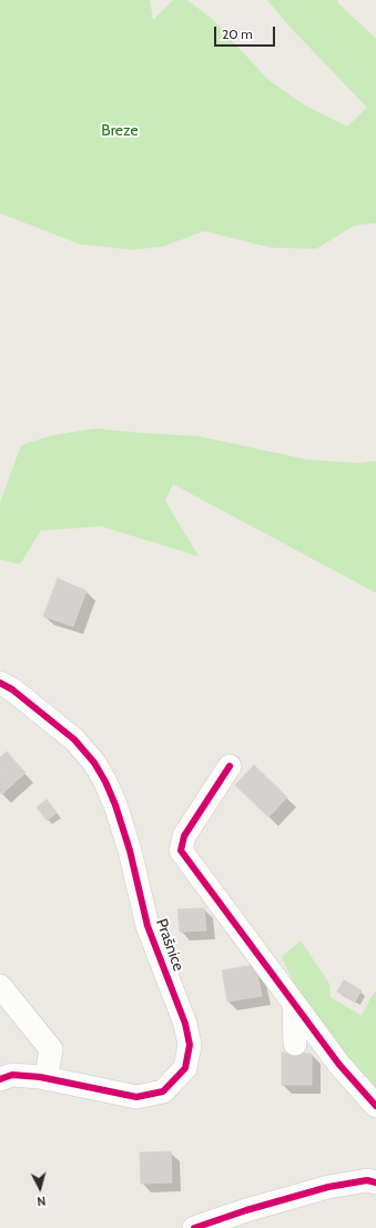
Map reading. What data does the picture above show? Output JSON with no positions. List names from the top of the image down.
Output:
{
  "streets": {
    "street": ["Prašnice"]
  },
  "parks": ["Breze"],
  "scale_bar": "20 m",
  "north": "bottom"
}
